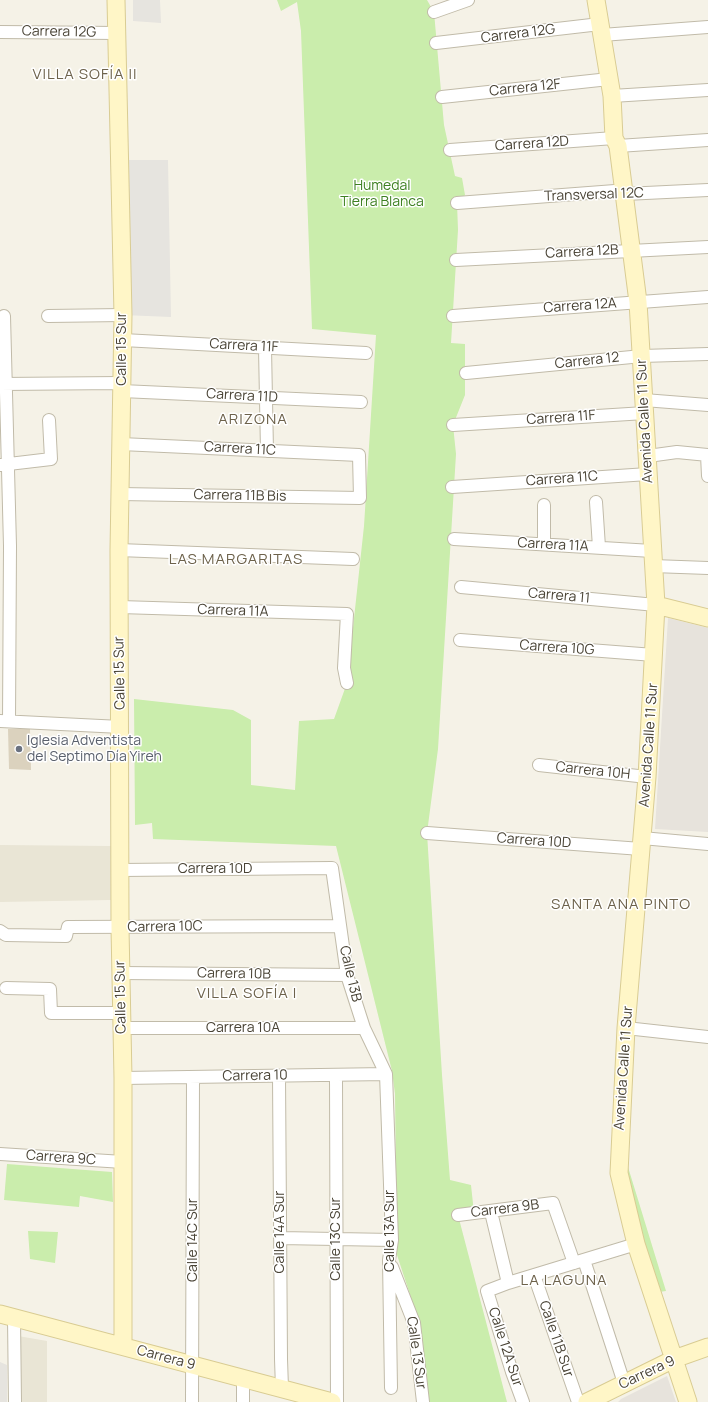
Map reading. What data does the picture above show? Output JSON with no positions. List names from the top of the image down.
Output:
{
  "streets": {
    "street": [
      "Carrera 12G",
      "Carrera 12F",
      "Carrera 12D",
      "Transversal 12C",
      "Carrera 12B",
      "Carrera 12A",
      "Carrera 11F",
      "Calle 15 Sur",
      "Carrera 12",
      "Carrera 11D",
      "Avenida Calle 11 Sur",
      "Carrera 11C",
      "Carrera 11B Bis",
      "Carrera 11A",
      "Carrera 11",
      "Carrera 10G",
      "Carrera 10H",
      "Carrera 10D",
      "Carrera 10C",
      "Carrera 10B",
      "Calle 13B",
      "Carrera 10A",
      "Carrera 10",
      "Carrera 9C",
      "Carrera 9B",
      "Calle 13A Sur",
      "Calle 14A Sur",
      "Calle 13C Sur",
      "Calle 14C Sur",
      "Calle 11B Sur",
      "Calle 12A Sur",
      "Calle 13 Sur",
      "Carrera 9"
    ]
  },
  "crossings": [
    ["Carrera 12G", "Calle 15 Sur"],
    ["Carrera 12G", "Avenida Calle 11 Sur"],
    ["Carrera 12F", "Avenida Calle 11 Sur"],
    ["Carrera 12D", "Avenida Calle 11 Sur"],
    ["Transversal 12C", "Avenida Calle 11 Sur"],
    ["Carrera 12B", "Avenida Calle 11 Sur"],
    ["Carrera 12A", "Avenida Calle 11 Sur"],
    ["Carrera 11F", "Calle 15 Sur"],
    ["Carrera 11F", "Avenida Calle 11 Sur"],
    ["Calle 15 Sur", "Carrera 11D"],
    ["Calle 15 Sur", "Carrera 11C"],
    ["Calle 15 Sur", "Carrera 11B Bis"],
    ["Calle 15 Sur", "Carrera 11A"],
    ["Calle 15 Sur", "Carrera 10D"],
    ["Calle 15 Sur", "Carrera 10C"],
    ["Calle 15 Sur", "Carrera 10B"],
    ["Calle 15 Sur", "Carrera 10A"],
    ["Calle 15 Sur", "Carrera 10"],
    ["Calle 15 Sur", "Carrera 9C"],
    ["Calle 15 Sur", "Carrera 9"],
    ["Carrera 12", "Avenida Calle 11 Sur"],
    ["Avenida Calle 11 Sur", "Carrera 11C"],
    ["Avenida Calle 11 Sur", "Carrera 11A"],
    ["Avenida Calle 11 Sur", "Carrera 11"],
    ["Avenida Calle 11 Sur", "Carrera 10G"],
    ["Avenida Calle 11 Sur", "Carrera 10H"],
    ["Avenida Calle 11 Sur", "Carrera 10D"],
    ["Avenida Calle 11 Sur", "Carrera 9"],
    ["Carrera 11C", "Carrera 11B Bis"],
    ["Carrera 10D", "Calle 13B"],
    ["Carrera 10C", "Calle 13B"],
    ["Carrera 10B", "Calle 13B"],
    ["Calle 13B", "Carrera 10A"],
    ["Calle 13B", "Carrera 10"],
    ["Calle 13B", "Calle 13A Sur"],
    ["Carrera 10", "Calle 13A Sur"],
    ["Carrera 10", "Calle 14A Sur"],
    ["Carrera 10", "Calle 13C Sur"],
    ["Carrera 10", "Calle 14C Sur"],
    ["Calle 13A Sur", "Calle 13 Sur"],
    ["Calle 14A Sur", "Carrera 9"],
    ["Calle 14C Sur", "Carrera 9"]
  ],
  "districts": [
    "VILLA SOFÍA II",
    "ARIZONA",
    "LAS MARGARITAS",
    "SANTA ANA PINTO",
    "VILLA SOFÍA I",
    "LA LAGUNA"
  ],
  "parks": ["Humedal Tierra Blanca"],
  "places": ["Iglesia Adventista del Septimo Día Yireh"]
}
